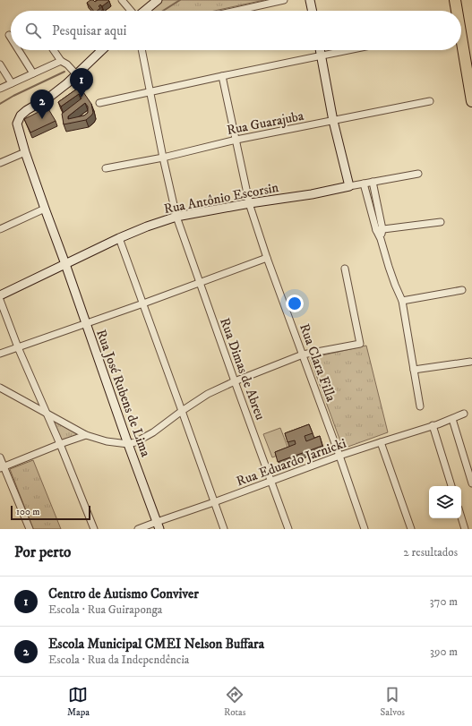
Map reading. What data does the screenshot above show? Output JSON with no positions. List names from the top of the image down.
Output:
{
  "streets": {
    "street": [
      "Rua Guarajuba",
      "Rua Antônio Escorsin",
      "Rua Clara Filla",
      "Rua Dimas de Abreu",
      "Rua José Rubens de Lima",
      "Rua Eduardo Jarnicki"
    ]
  },
  "crossings": [
    ["Rua Guarajuba", "Rua Clara Filla"],
    ["Rua Guarajuba", "Rua Dimas de Abreu"],
    ["Rua Antônio Escorsin", "Rua Clara Filla"],
    ["Rua Antônio Escorsin", "Rua Dimas de Abreu"],
    ["Rua Antônio Escorsin", "Rua José Rubens de Lima"],
    ["Rua Clara Filla", "Rua Eduardo Jarnicki"],
    ["Rua Dimas de Abreu", "Rua Eduardo Jarnicki"],
    ["Rua José Rubens de Lima", "Rua Eduardo Jarnicki"]
  ],
  "scale_bar": "100 m",
  "page": {
    "search": "Pesquisar aqui",
    "pins": ["1", "2"],
    "scale": "100 m",
    "heading": ["Por perto", "2 resultados"],
    "list": [
      {
        "mark": "1",
        "name": "Centro de Autismo Conviver",
        "note": "Escola · Rua Guiraponga",
        "value": "370 m"
      },
      {
        "mark": "2",
        "name": "Escola Municipal CMEI Nelson Buffara",
        "note": "Escola · Rua da Independência",
        "value": "390 m"
      }
    ],
    "nav": ["Mapa", "Rotas", "Salvos"]
  }
}
